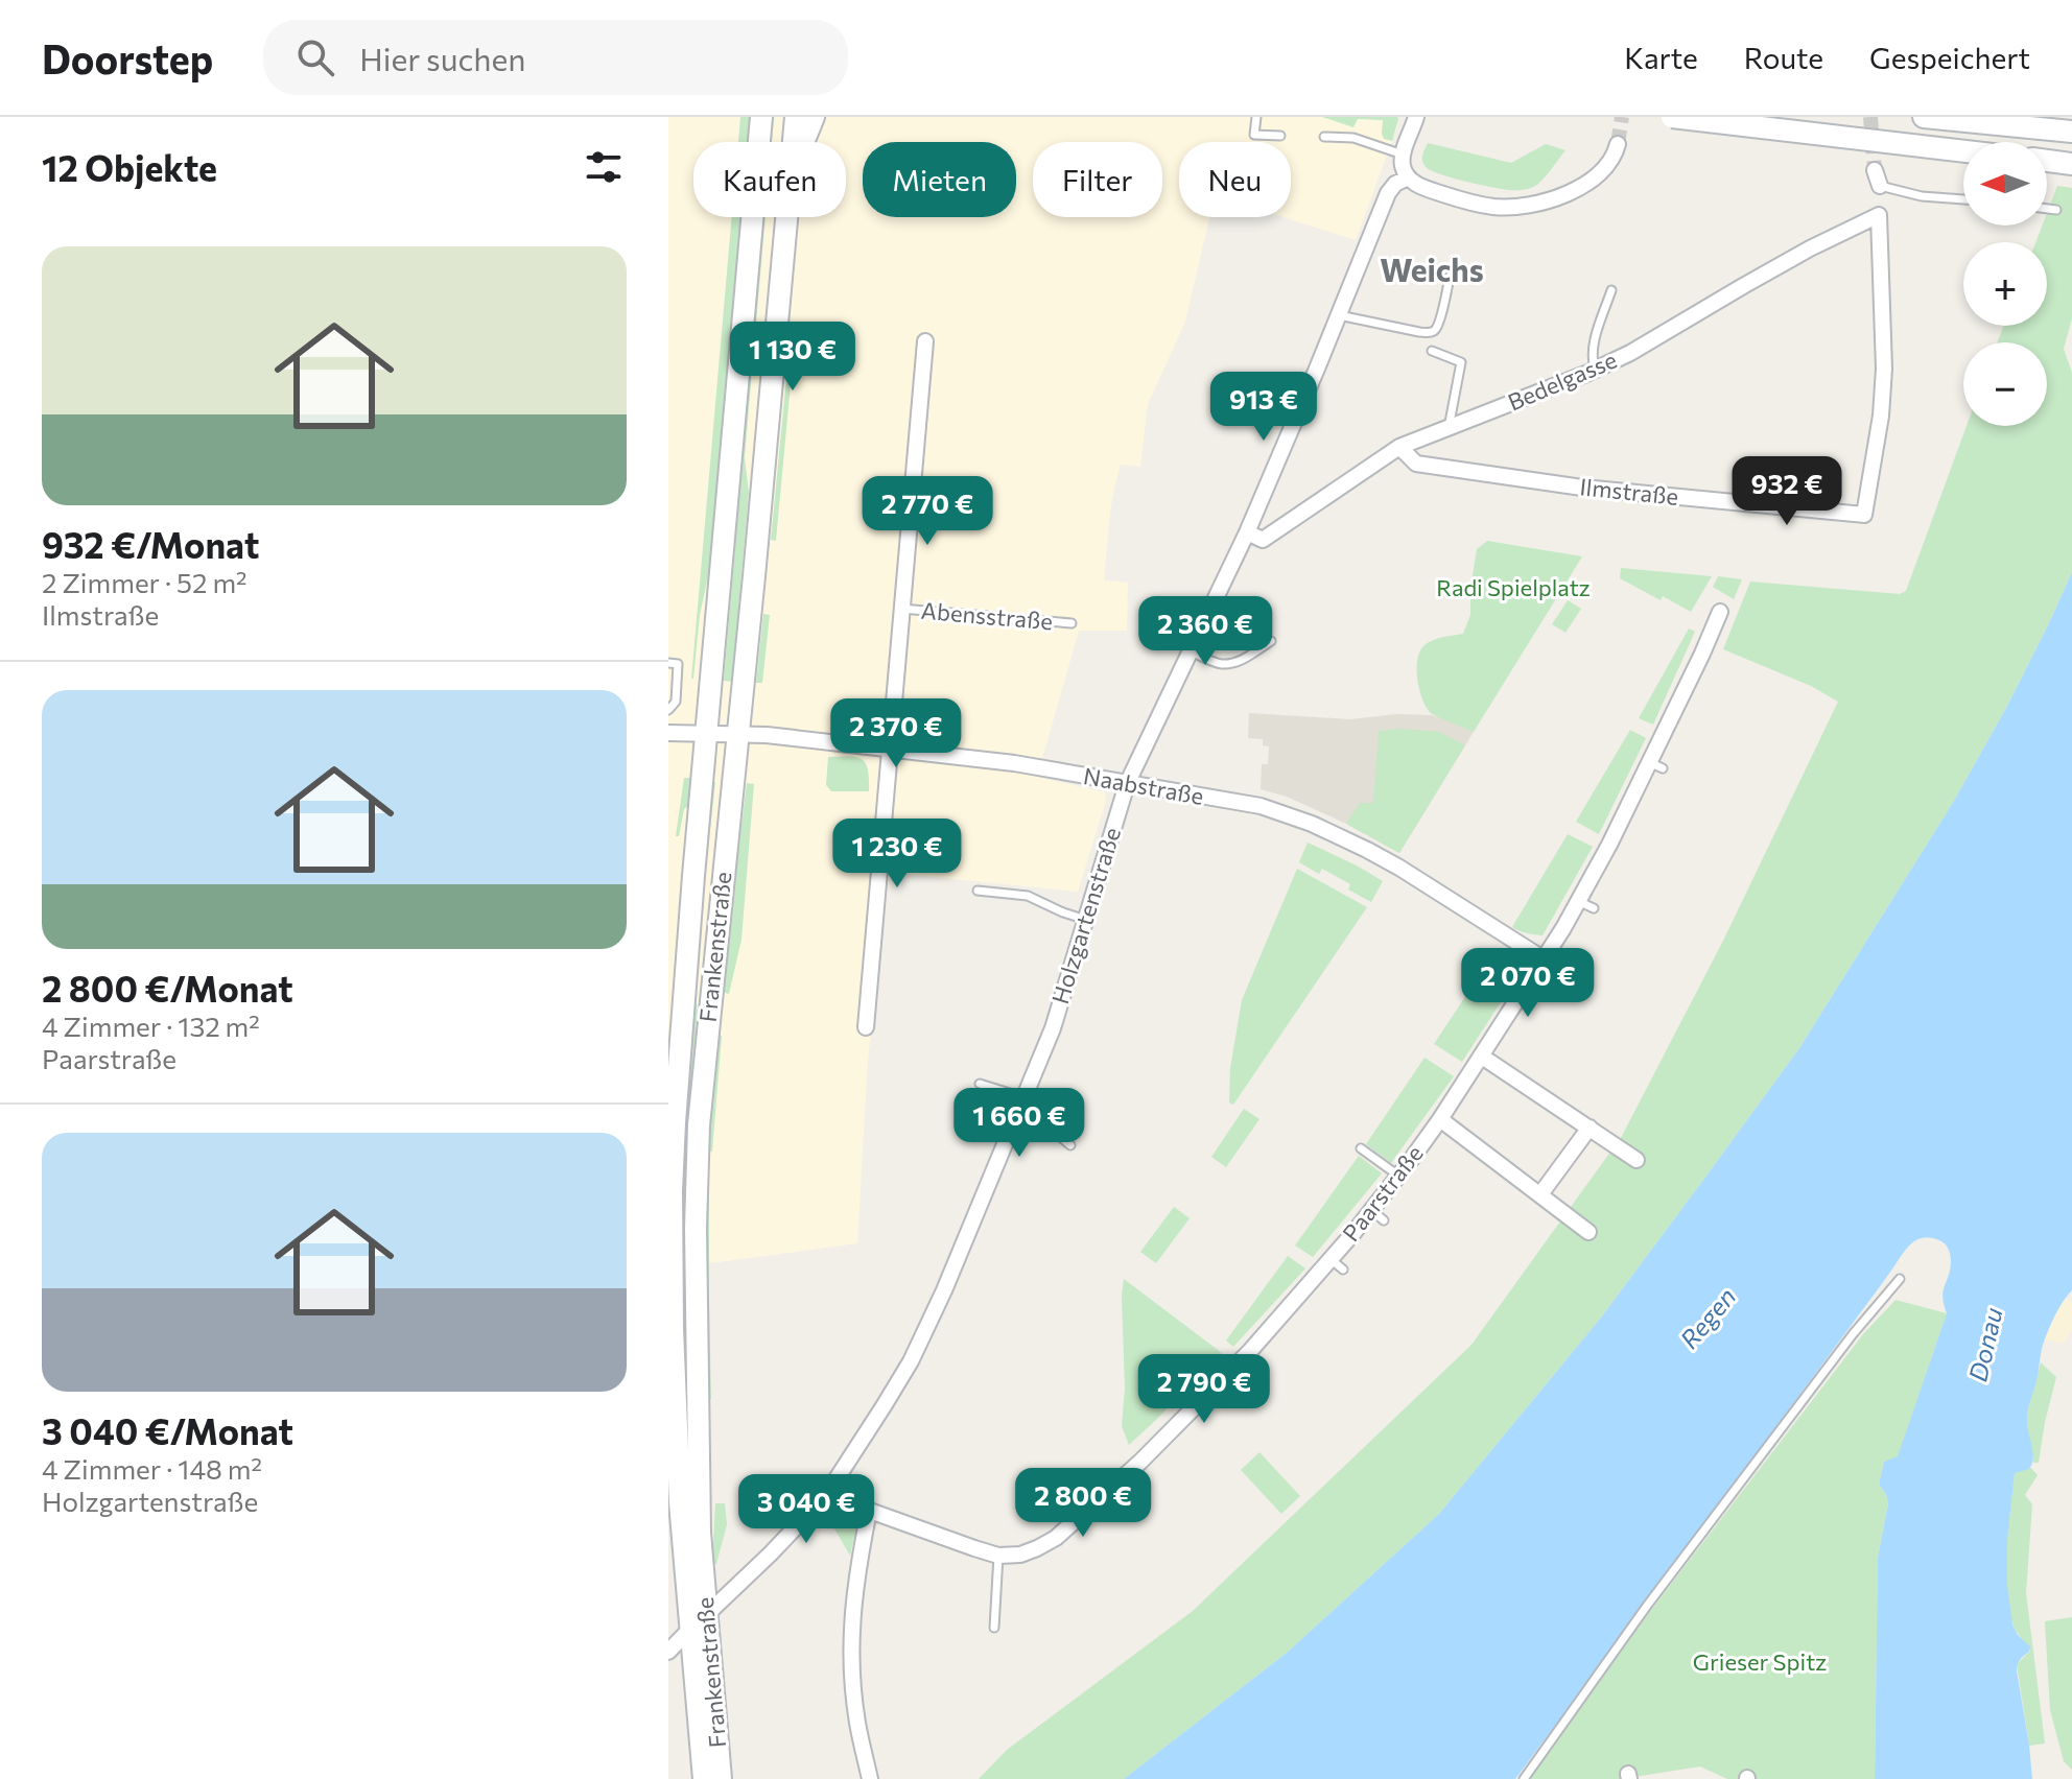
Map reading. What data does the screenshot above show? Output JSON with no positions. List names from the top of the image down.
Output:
{
  "streets": {
    "main road": ["Frankenstraße"],
    "street": [
      "Bedelgasse",
      "Ilmstraße",
      "Abensstraße",
      "Naabstraße",
      "Holzgartenstraße",
      "Paarstraße"
    ]
  },
  "crossings": [
    ["Bedelgasse", "Ilmstraße"],
    ["Bedelgasse", "Holzgartenstraße"],
    ["Abensstraße", "Naabstraße"],
    ["Naabstraße", "Holzgartenstraße"],
    ["Naabstraße", "Frankenstraße"],
    ["Naabstraße", "Paarstraße"],
    ["Holzgartenstraße", "Frankenstraße"]
  ],
  "districts": ["Weichs"],
  "water": ["Regen", "Donau"],
  "parks": ["Radi Spielplatz", "Grieser Spitz"],
  "north": "left",
  "page": {
    "header": "Doorstep",
    "search": "Hier suchen",
    "nav": ["Karte", "Route", "Gespeichert"],
    "heading": "12 Objekte",
    "map_buttons": ["+", "−"],
    "chip": [
      "Kaufen",
      "Mieten",
      "Filter",
      "Neu"
    ],
    "list": [
      {
        "name": "932 €/Monat",
        "note": "2 Zimmer · 52 m² · Ilmstraße"
      },
      {
        "name": "2 800 €/Monat",
        "note": "4 Zimmer · 132 m² · Paarstraße"
      },
      {
        "name": "3 040 €/Monat",
        "note": "4 Zimmer · 148 m² · Holzgartenstraße"
      }
    ],
    "price": [
      "1 130 €",
      "913 €",
      "932 €",
      "2 770 €",
      "2 360 €",
      "2 370 €",
      "1 230 €",
      "2 070 €",
      "1 660 €",
      "2 790 €",
      "2 800 €",
      "3 040 €"
    ]
  }
}
